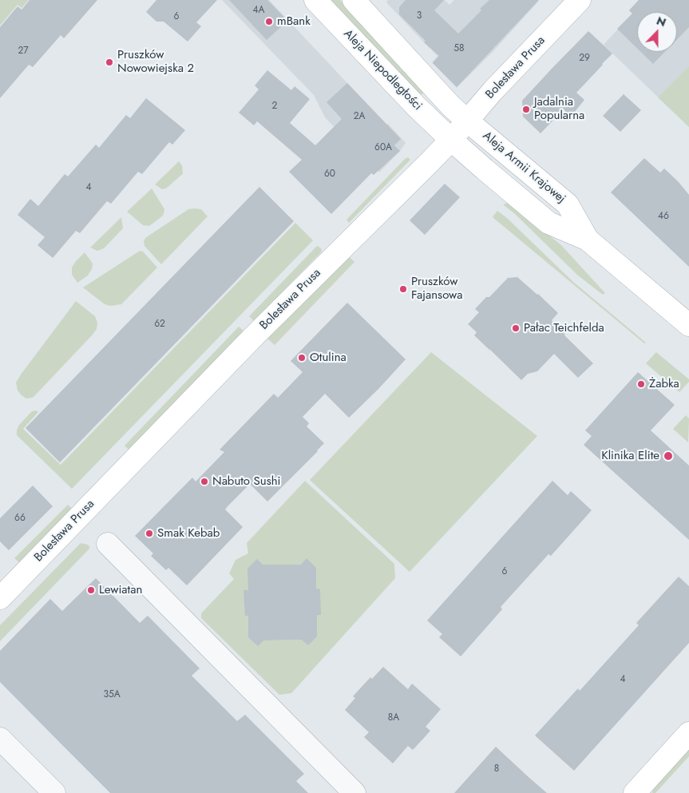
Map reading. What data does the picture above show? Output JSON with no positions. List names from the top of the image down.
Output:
{
  "streets": {
    "street": ["Bolesława Prusa", "Aleja Niepodległości", "Aleja Armii Krajowej"]
  },
  "crossings": [
    ["Bolesława Prusa", "Aleja Niepodległości"],
    ["Bolesława Prusa", "Aleja Armii Krajowej"],
    ["Aleja Niepodległości", "Aleja Armii Krajowej"]
  ],
  "places": [
    "mBank",
    "Pruszków Nowowiejska 2",
    "Jadalnia Popularna",
    "Pruszków Fajansowa",
    "Pałac Teichfelda",
    "Otulina",
    "Żabka",
    "Klinika Elite",
    "Nabuto Sushi",
    "Smak Kebab",
    "Lewiatan"
  ],
  "house_numbers": [
    "4A",
    "3",
    "6",
    "58",
    "27",
    "29",
    "2",
    "2A",
    "60A",
    "60",
    "4",
    "46",
    "62",
    "66",
    "6",
    "4",
    "35A",
    "8A",
    "8"
  ],
  "north": "top"
}
